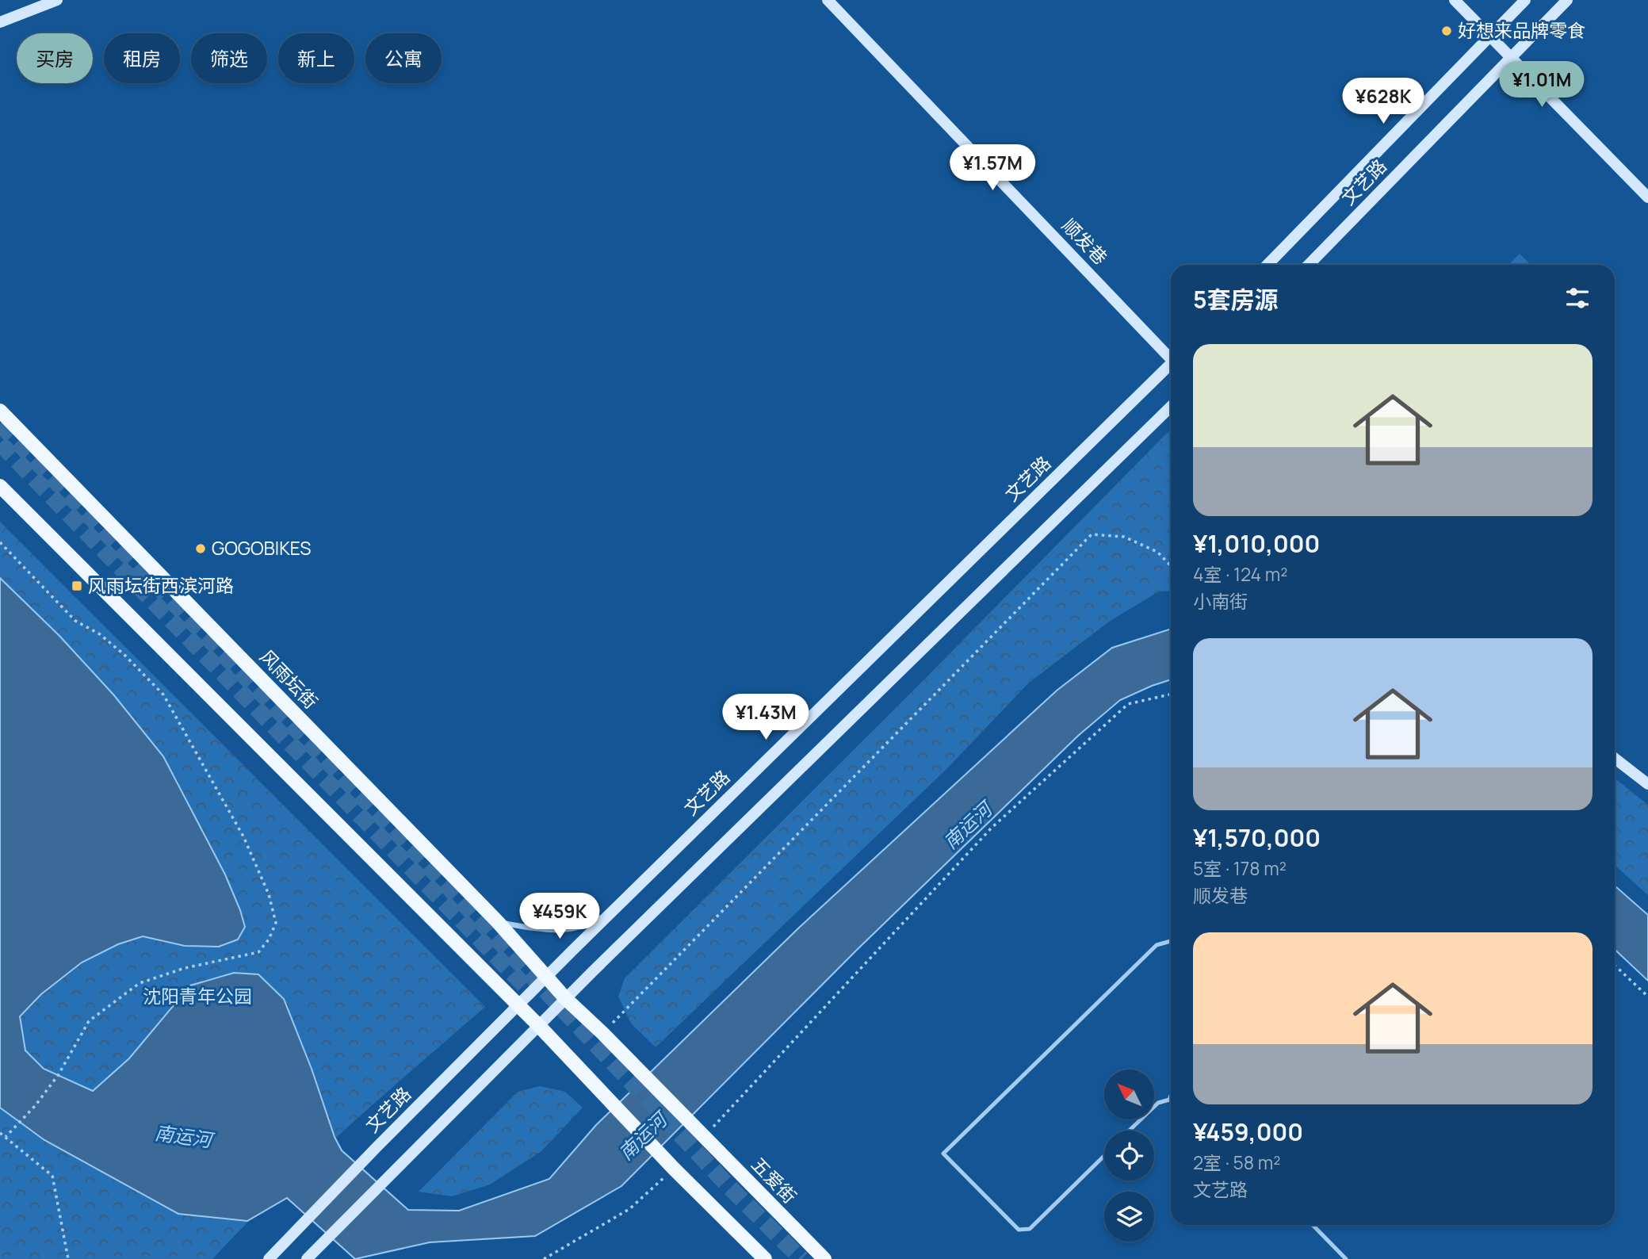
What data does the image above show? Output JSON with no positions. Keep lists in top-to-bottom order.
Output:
{
  "streets": {
    "main road": [
      "文艺路",
      "顺发巷",
      "风雨坛街",
      "五爱街"
    ]
  },
  "crossings": [
    ["文艺路", "风雨坛街"],
    ["风雨坛街", "五爱街"]
  ],
  "water": ["南运河"],
  "parks": ["沈阳青年公园"],
  "places": {
    "other": ["好想来品牌零食", "GOGOBIKES"],
    "transit": ["风雨坛街西滨河路"]
  },
  "north": "top left",
  "page": {
    "chip": [
      "买房",
      "租房",
      "筛选",
      "新上",
      "公寓"
    ],
    "price": [
      "¥1.01M",
      "¥628K",
      "¥1.57M",
      "¥1.43M",
      "¥459K"
    ],
    "heading": "5套房源",
    "list": [
      {
        "name": "¥1,010,000",
        "note": "4室 · 124 m² · 小南街"
      },
      {
        "name": "¥1,570,000",
        "note": "5室 · 178 m² · 顺发巷"
      },
      {
        "name": "¥459,000",
        "note": "2室 · 58 m² · 文艺路"
      }
    ]
  }
}
